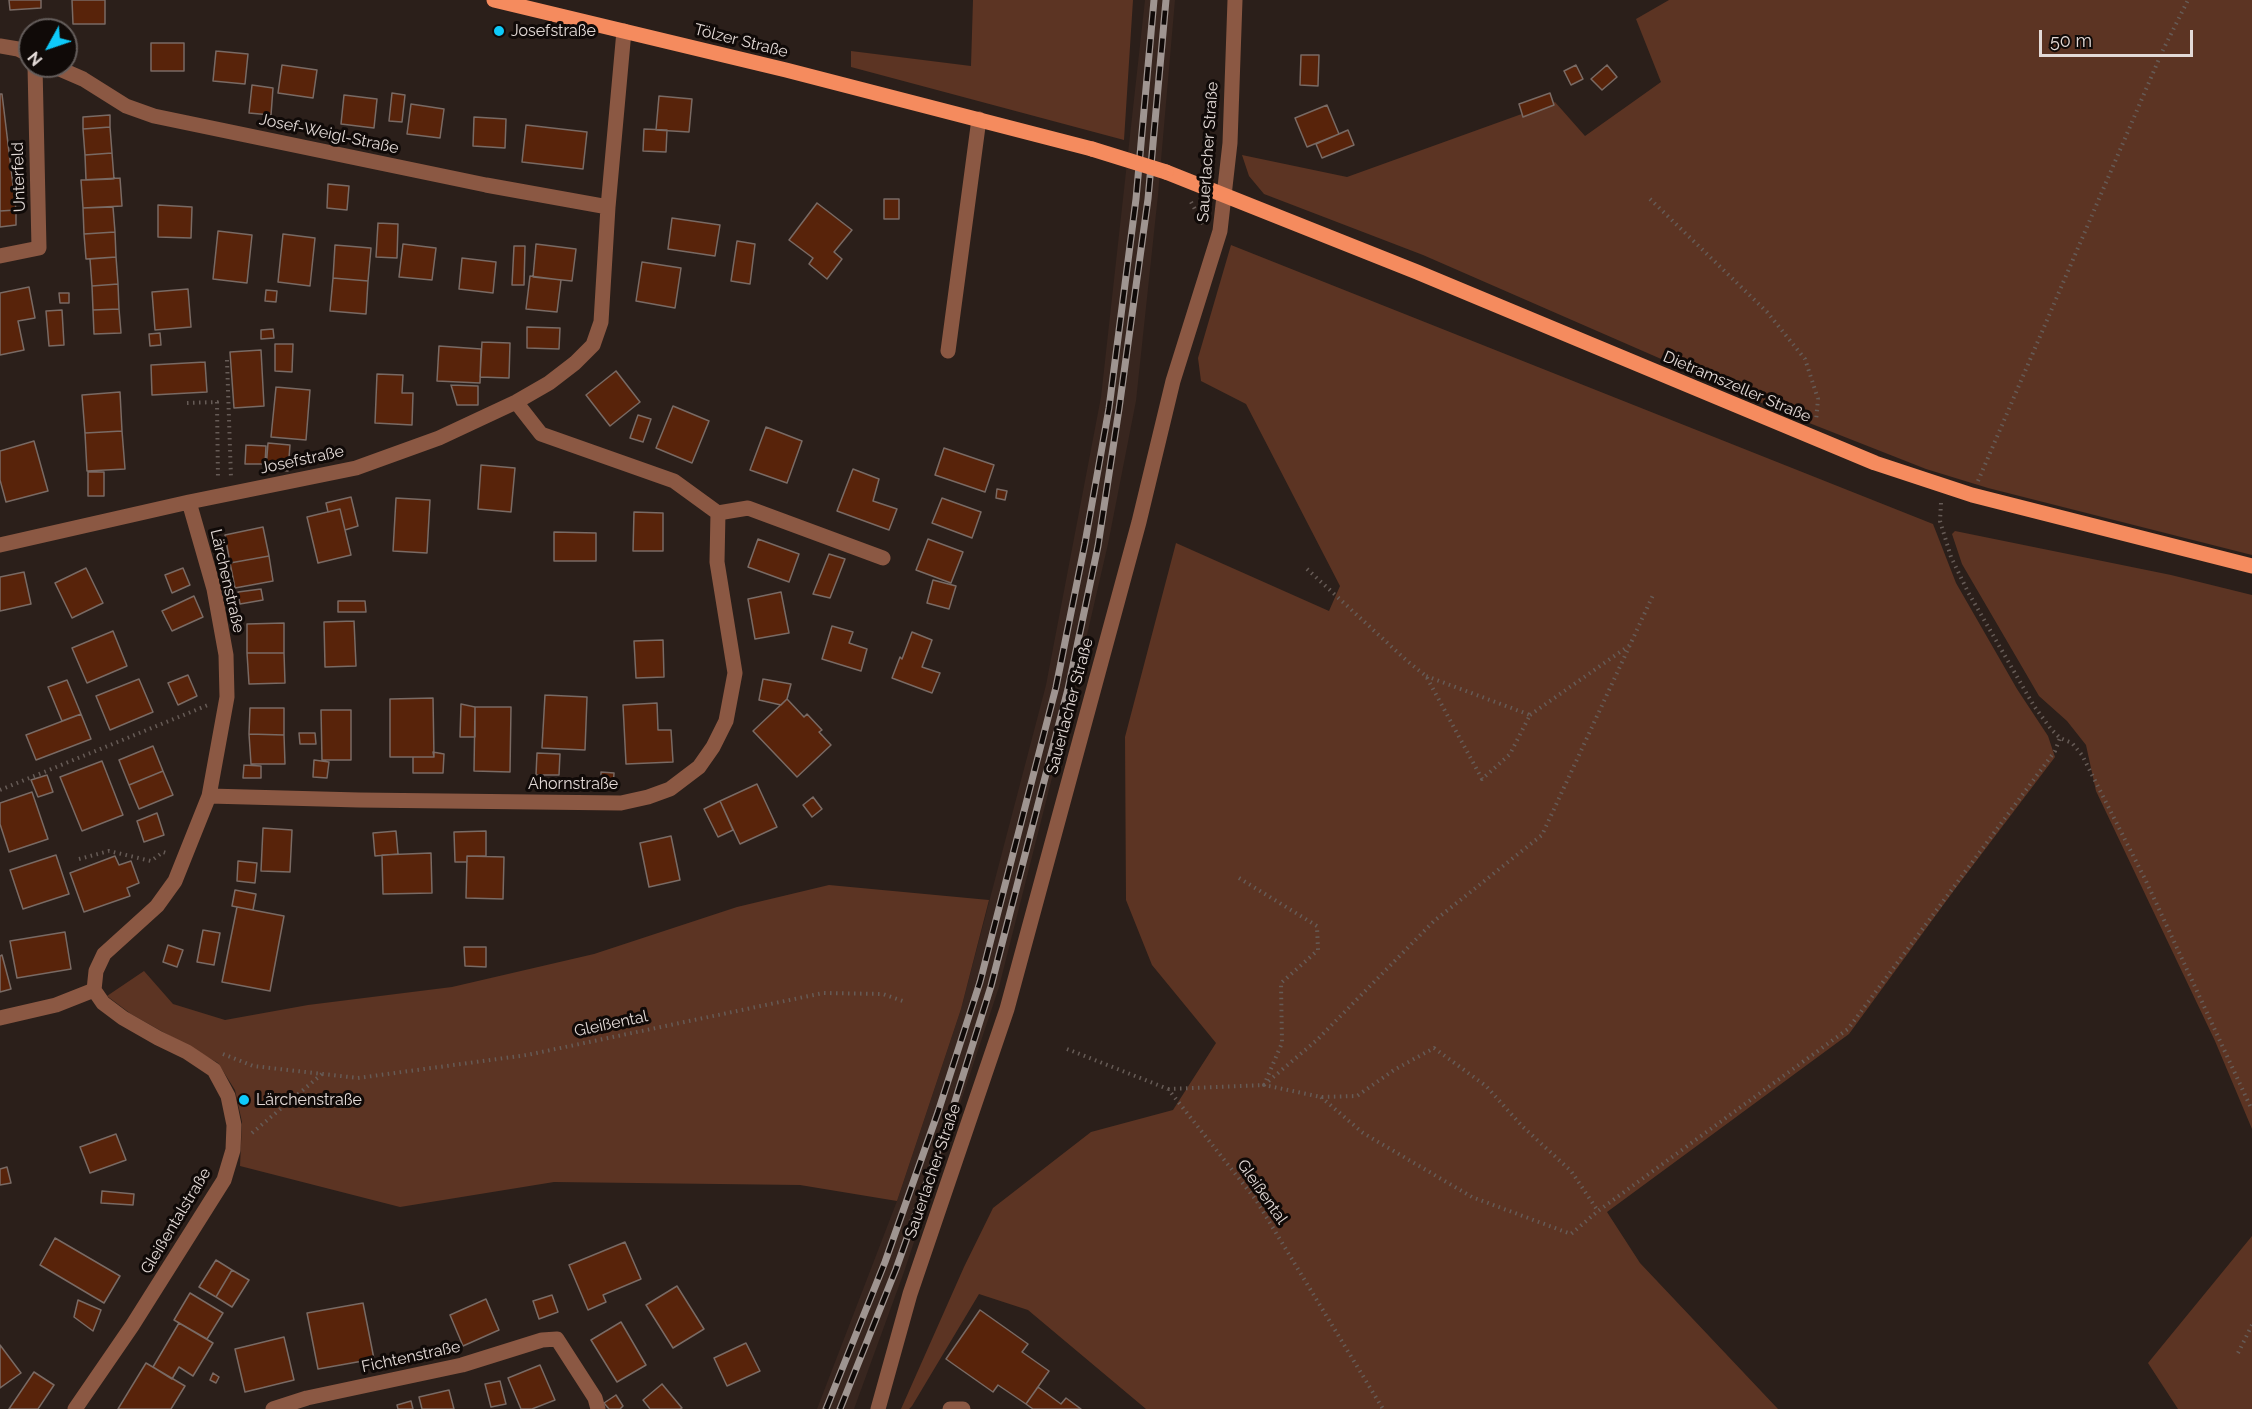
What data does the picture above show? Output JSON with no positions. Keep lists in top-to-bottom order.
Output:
{
  "streets": {
    "main road": ["Tölzer Straße", "Dietramszeller Straße"],
    "street": [
      "Josef-Weigl-Straße",
      "Sauerlacher Straße",
      "Unterfeld",
      "Josefstraße",
      "Lärchenstraße",
      "Ahornstraße",
      "Gleißentalstraße",
      "Fichtenstraße"
    ],
    "path": ["Gleißental"]
  },
  "crossings": [
    ["Tölzer Straße", "Sauerlacher Straße"],
    ["Tölzer Straße", "Dietramszeller Straße"],
    ["Tölzer Straße", "Josefstraße"],
    ["Josef-Weigl-Straße", "Josefstraße"],
    ["Sauerlacher Straße", "Dietramszeller Straße"],
    ["Josefstraße", "Lärchenstraße"],
    ["Lärchenstraße", "Ahornstraße"],
    ["Lärchenstraße", "Gleißentalstraße"]
  ],
  "places": ["Josefstraße", "Lärchenstraße"],
  "scale_bar": "50 m",
  "north": "bottom left"
}
